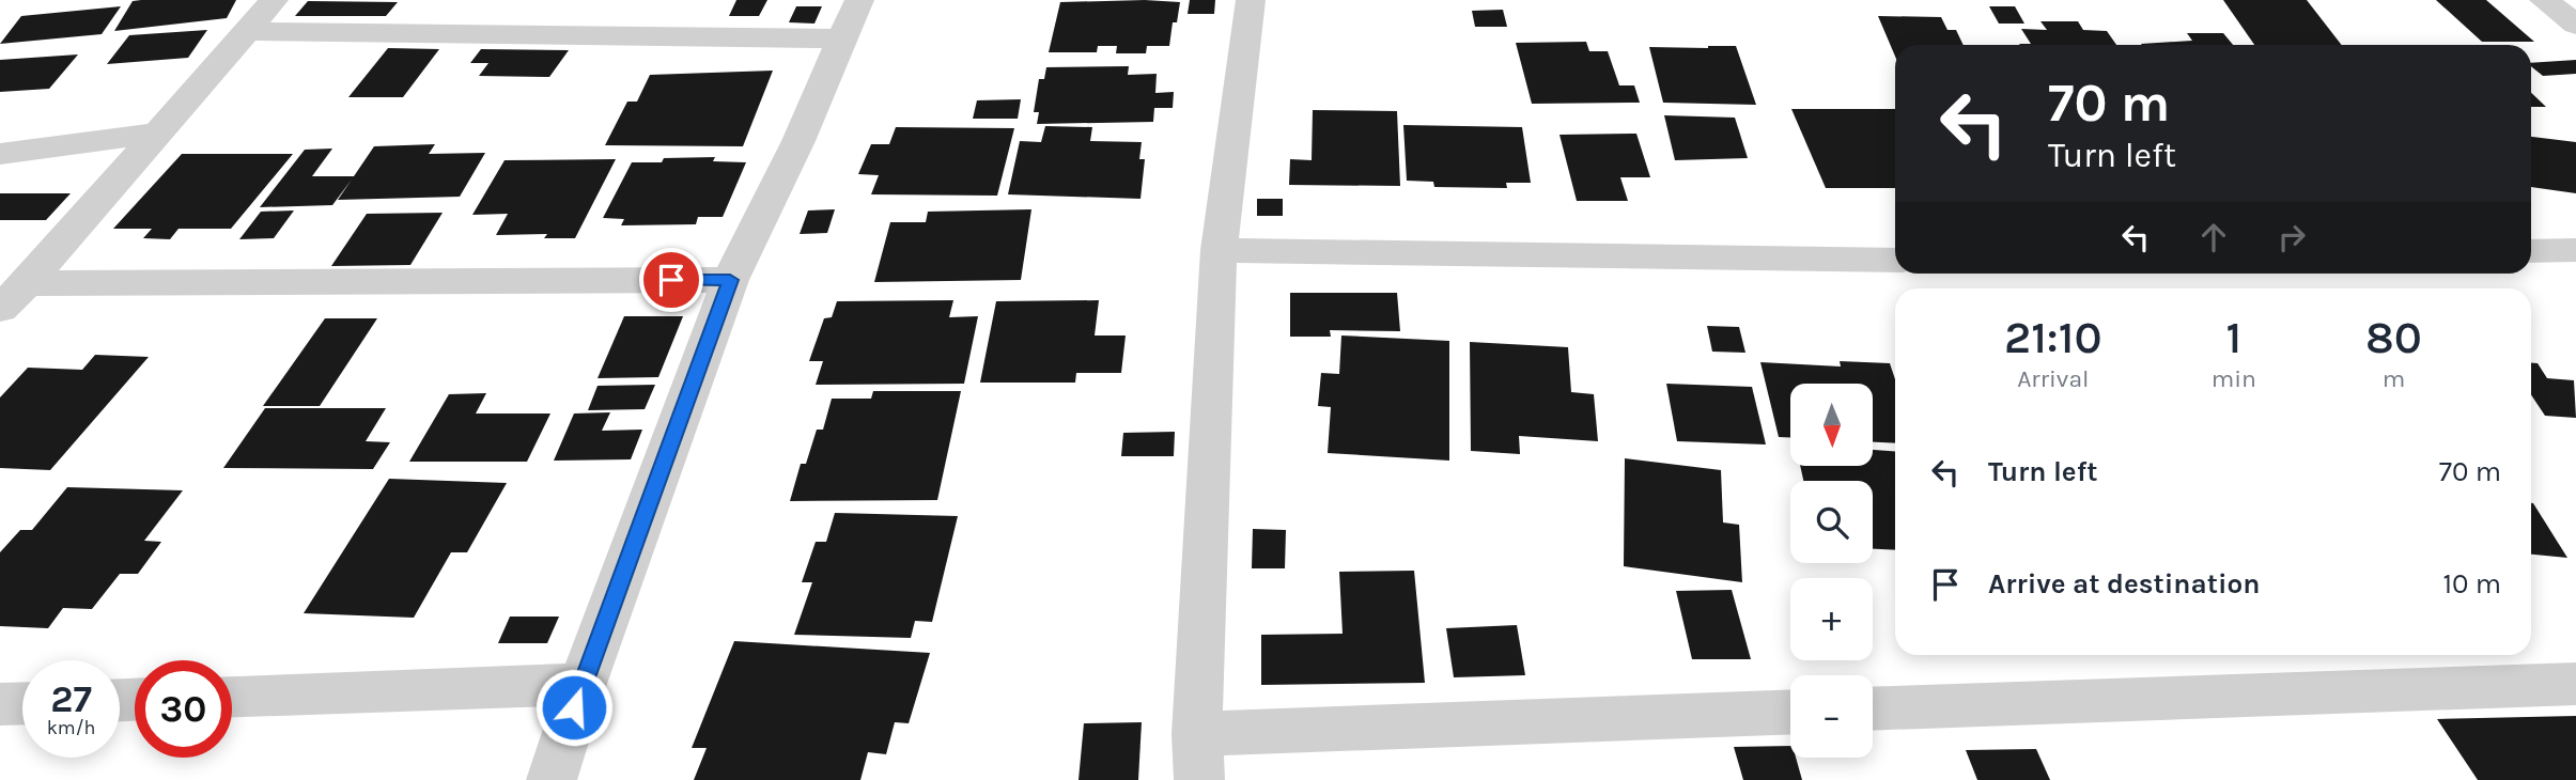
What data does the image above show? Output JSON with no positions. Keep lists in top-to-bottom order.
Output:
{
  "north": "bottom",
  "page": {
    "turn": ["70 m", "Turn left"],
    "eta": [
      "21:10",
      "Arrival",
      "1",
      "min",
      "80",
      "m"
    ],
    "map_buttons": ["+", "−"],
    "list": [
      {
        "name": "Turn left",
        "value": "70 m"
      },
      {
        "name": "Arrive at destination",
        "value": "10 m"
      }
    ],
    "speed": "27 km/h",
    "limit": "30"
  }
}
